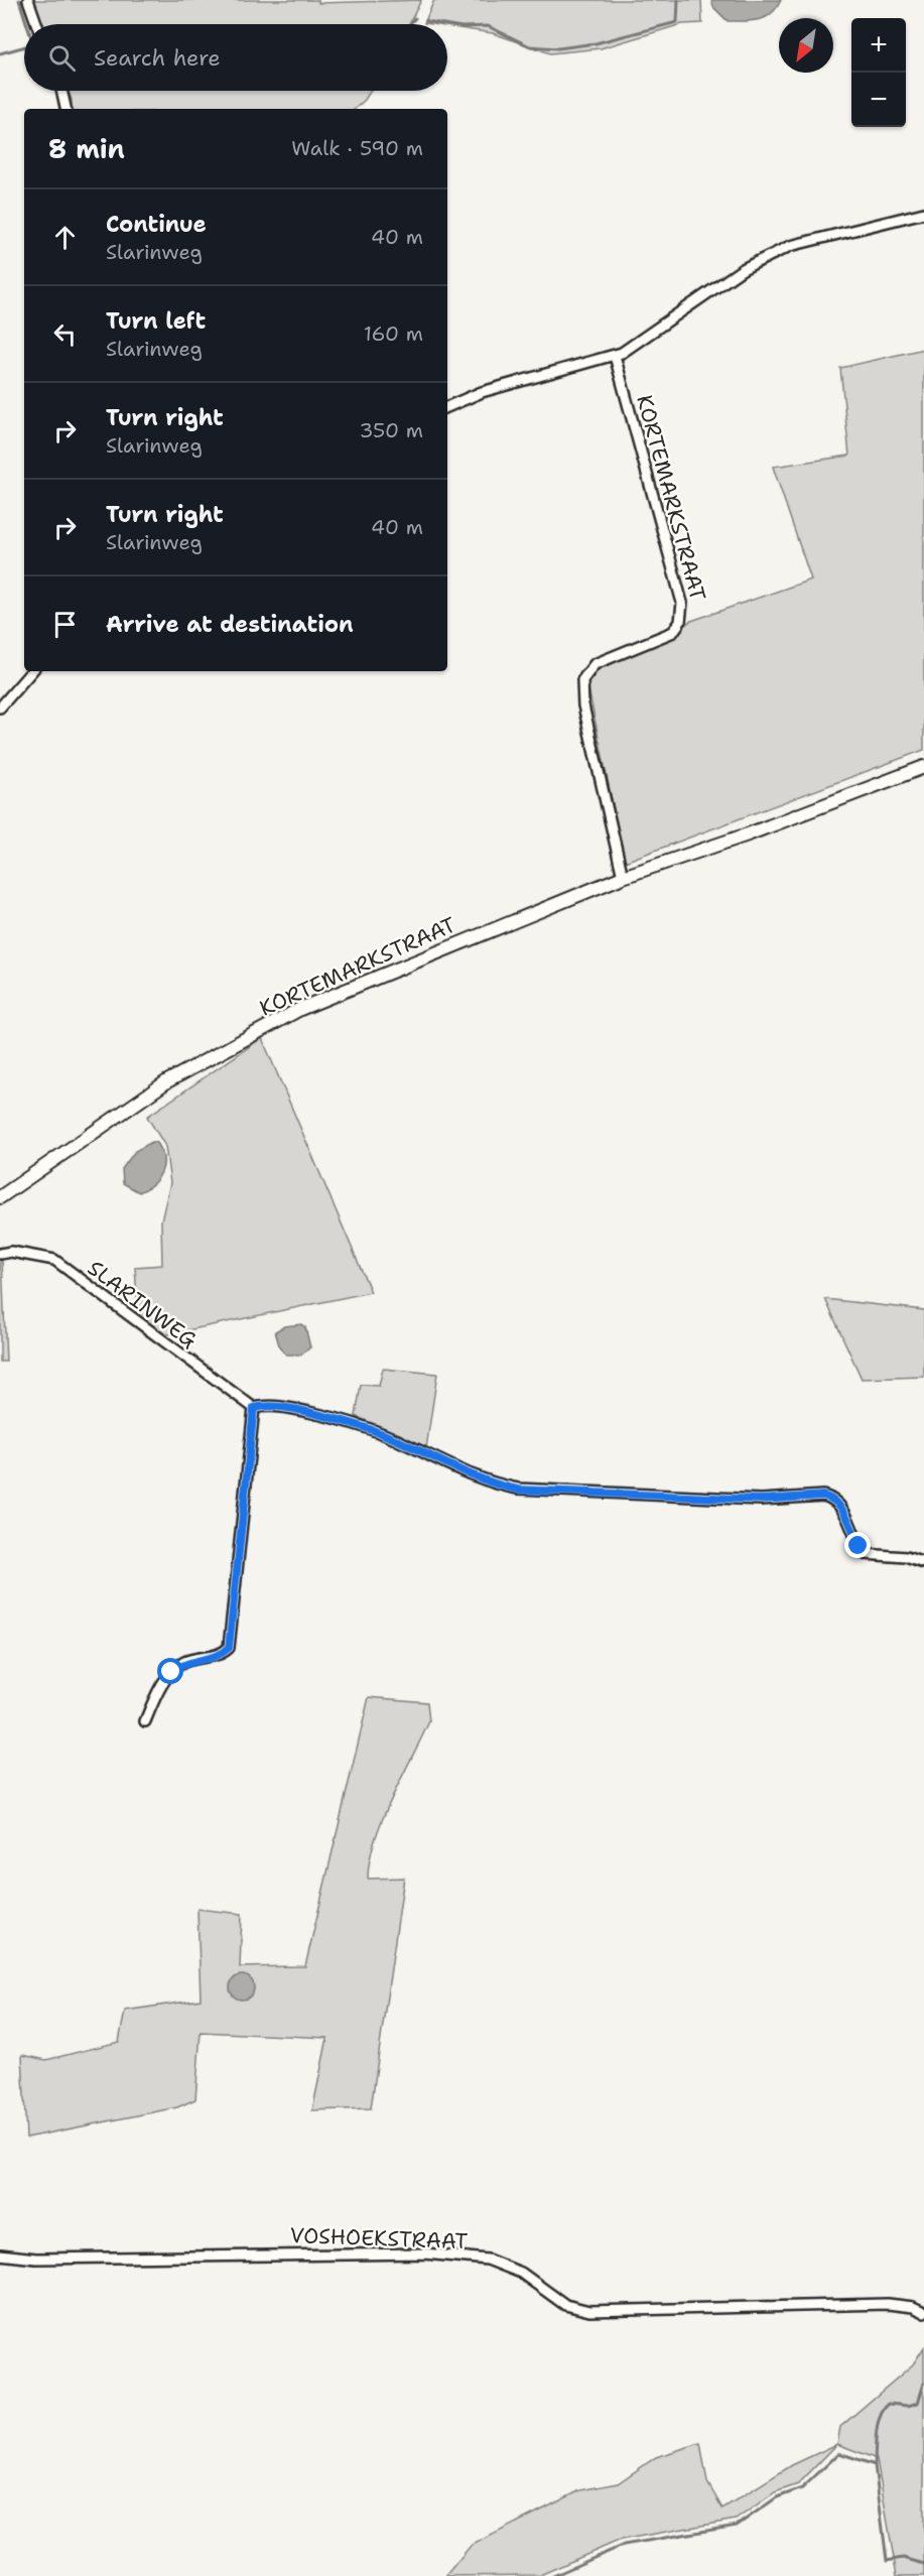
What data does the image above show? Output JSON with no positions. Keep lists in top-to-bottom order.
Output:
{
  "streets": {
    "street": ["KORTEMARKSTRAAT", "SLARINWEG", "VOSHOEKSTRAAT"]
  },
  "north": "bottom left",
  "page": {
    "map_buttons": ["+", "−"],
    "search": "Search here",
    "heading": ["8 min", "Walk · 590 m"],
    "list": [
      ["Continue", "Slarinweg", "40 m"],
      ["Turn left", "Slarinweg", "160 m"],
      ["Turn right", "Slarinweg", "350 m"],
      ["Turn right", "Slarinweg", "40 m"],
      "Arrive at destination"
    ]
  }
}
